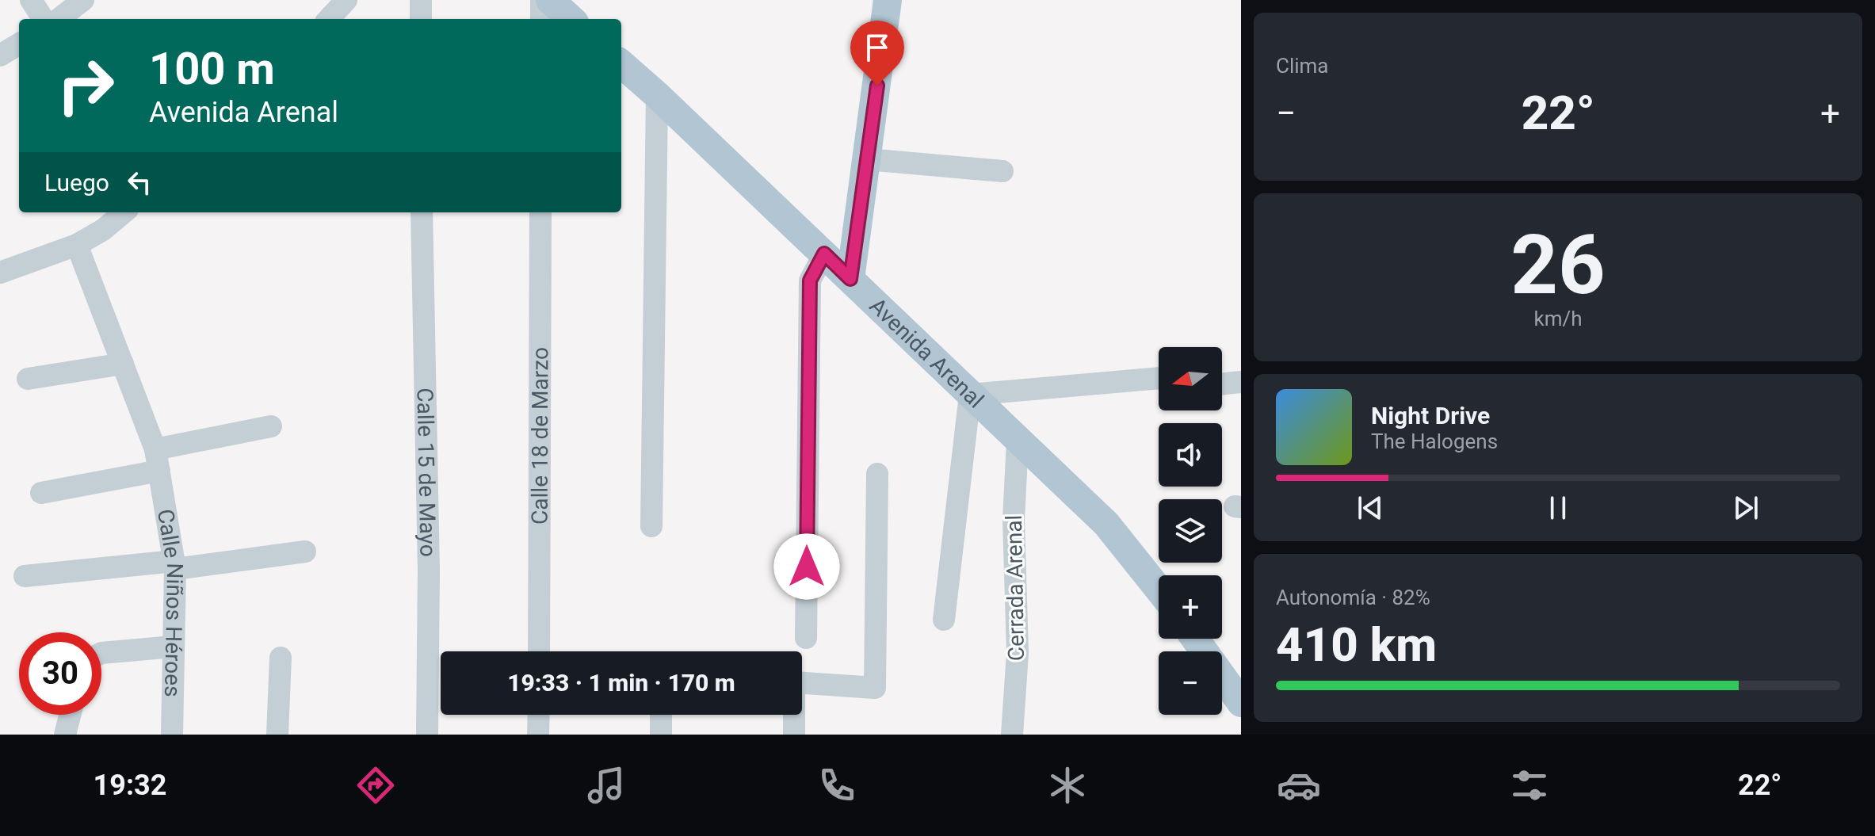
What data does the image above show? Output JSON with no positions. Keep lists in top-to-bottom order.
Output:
{
  "streets": {
    "main road": ["Avenida Arenal"],
    "street": [
      "Calle 18 de Marzo",
      "Calle 15 de Mayo",
      "Cerrada Arenal",
      "Calle Niños Héroes"
    ]
  },
  "crossings": [
    ["Avenida Arenal", "Cerrada Arenal"]
  ],
  "north": "left",
  "page": {
    "tile": [
      "Clima",
      ["26", "km/h"],
      ["Autonomía · 82%", "410 km"]
    ],
    "turn": ["100 m", "Avenida Arenal"],
    "heat": ["−", "22°", "+"],
    "then": "Luego",
    "map_buttons": ["+", "−"],
    "song": ["Night Drive", "The Halogens"],
    "limit": "30",
    "trip": "19:33 · 1 min · 170 m",
    "tabs": ["19:32", "22°"]
  }
}
